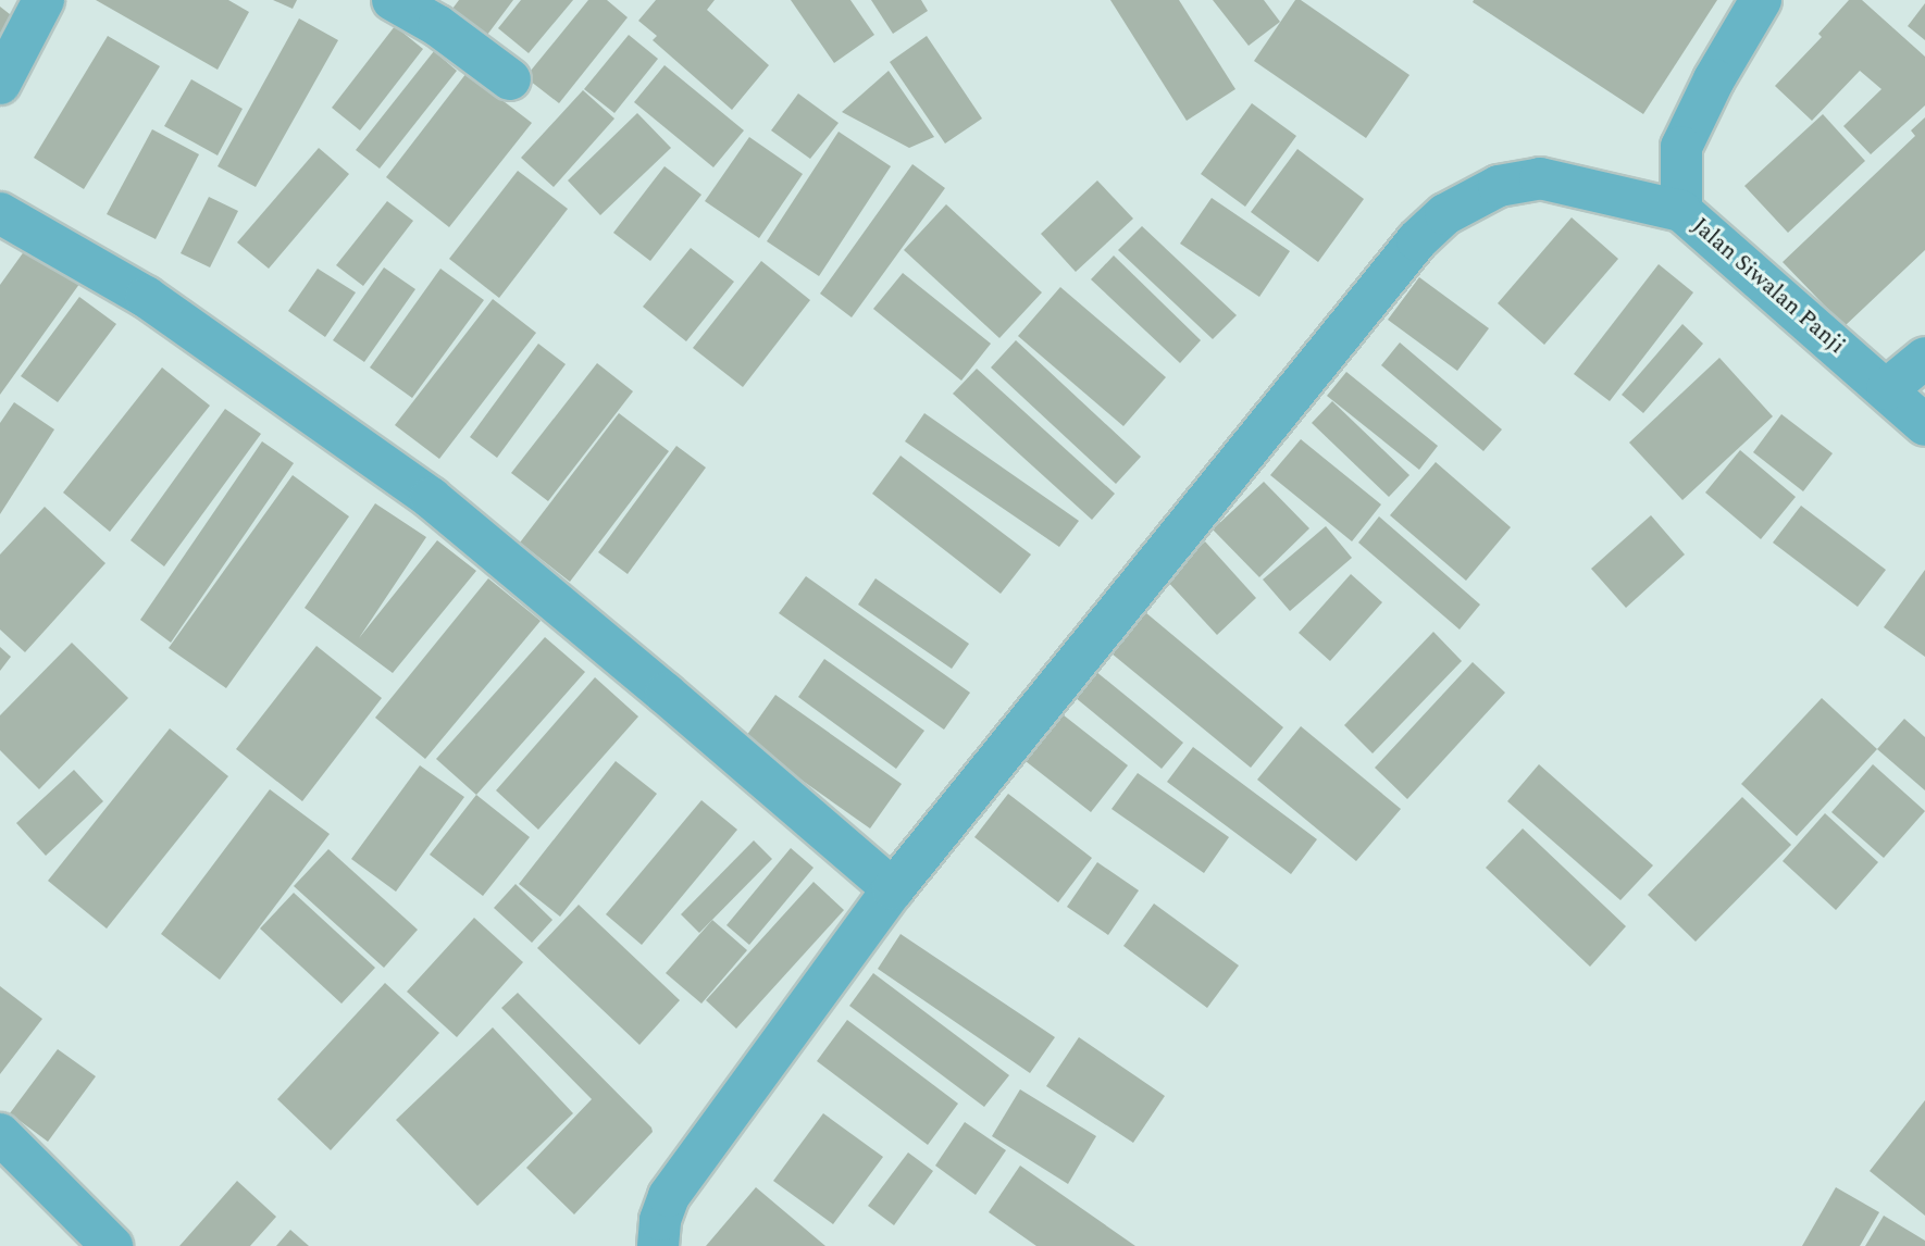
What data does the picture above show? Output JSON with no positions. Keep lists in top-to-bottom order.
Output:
{
  "streets": {
    "street": ["Jalan Siwalan Panji"]
  }
}
